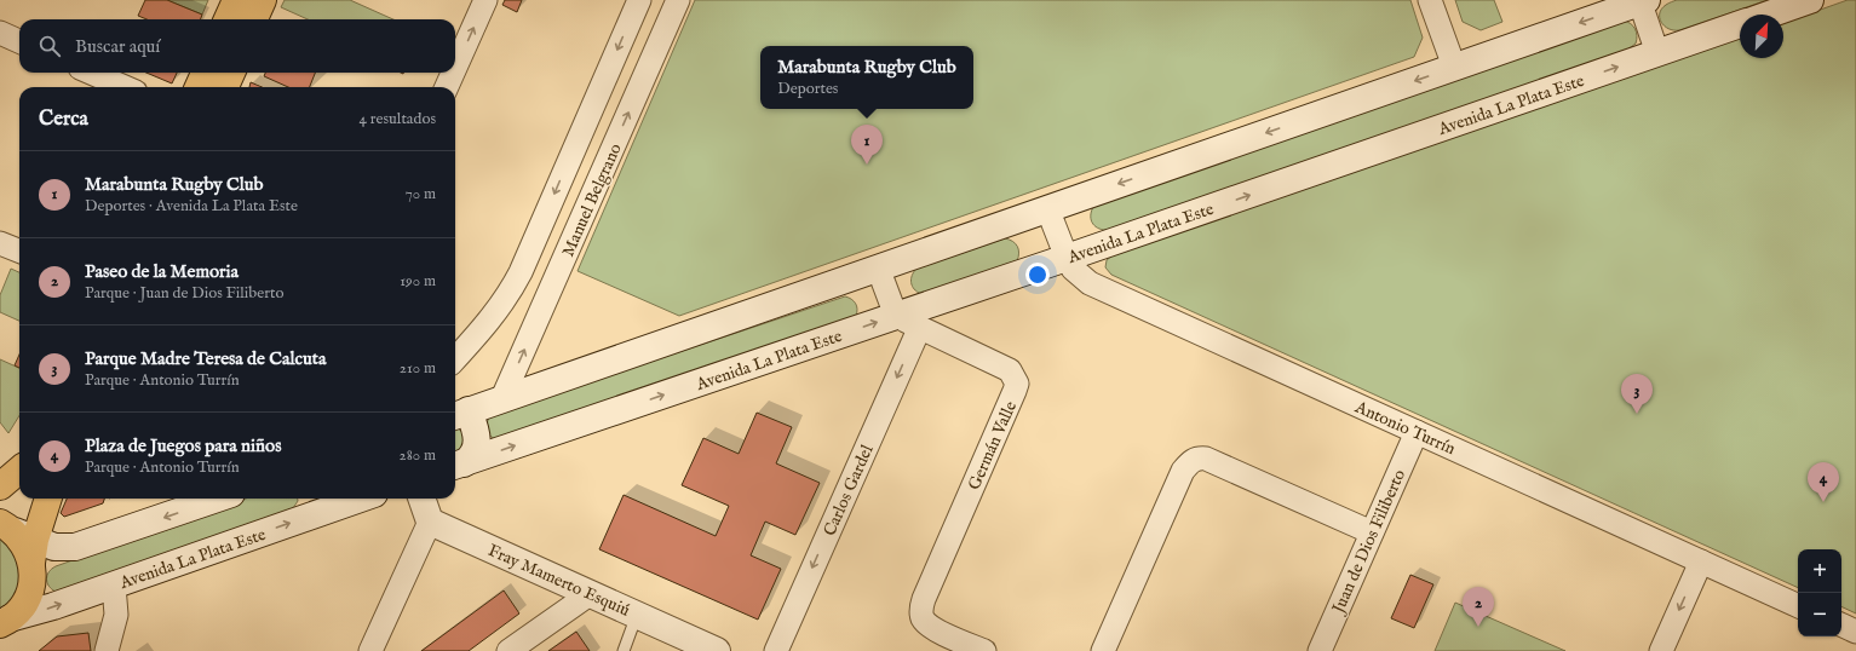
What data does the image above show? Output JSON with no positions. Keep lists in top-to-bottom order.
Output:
{
  "streets": {
    "main road": ["Avenida La Plata Este", "Fray Mamerto Esquiú"],
    "street": [
      "Manuel Belgrano",
      "Antonio Turrín",
      "Germán Valle",
      "Carlos Gardel",
      "Juan de Dios Filiberto"
    ]
  },
  "crossings": [
    ["Avenida La Plata Este", "Antonio Turrín"],
    ["Avenida La Plata Este", "Germán Valle"],
    ["Avenida La Plata Este", "Carlos Gardel"],
    ["Antonio Turrín", "Juan de Dios Filiberto"],
    ["Germán Valle", "Carlos Gardel"]
  ],
  "one_way": ["Carlos Gardel"],
  "north": "top right",
  "page": {
    "search": "Buscar aquí",
    "popup": ["Marabunta Rugby Club", "Deportes"],
    "heading": ["Cerca", "4 resultados"],
    "pins": [
      "1",
      "3",
      "4",
      "2"
    ],
    "list": [
      {
        "mark": "1",
        "name": "Marabunta Rugby Club",
        "note": "Deportes · Avenida La Plata Este",
        "value": "70 m"
      },
      {
        "mark": "2",
        "name": "Paseo de la Memoria",
        "note": "Parque · Juan de Dios Filiberto",
        "value": "190 m"
      },
      {
        "mark": "3",
        "name": "Parque Madre Teresa de Calcuta",
        "note": "Parque · Antonio Turrín",
        "value": "210 m"
      },
      {
        "mark": "4",
        "name": "Plaza de Juegos para niños",
        "note": "Parque · Antonio Turrín",
        "value": "280 m"
      }
    ],
    "map_buttons": ["+", "−"]
  }
}
